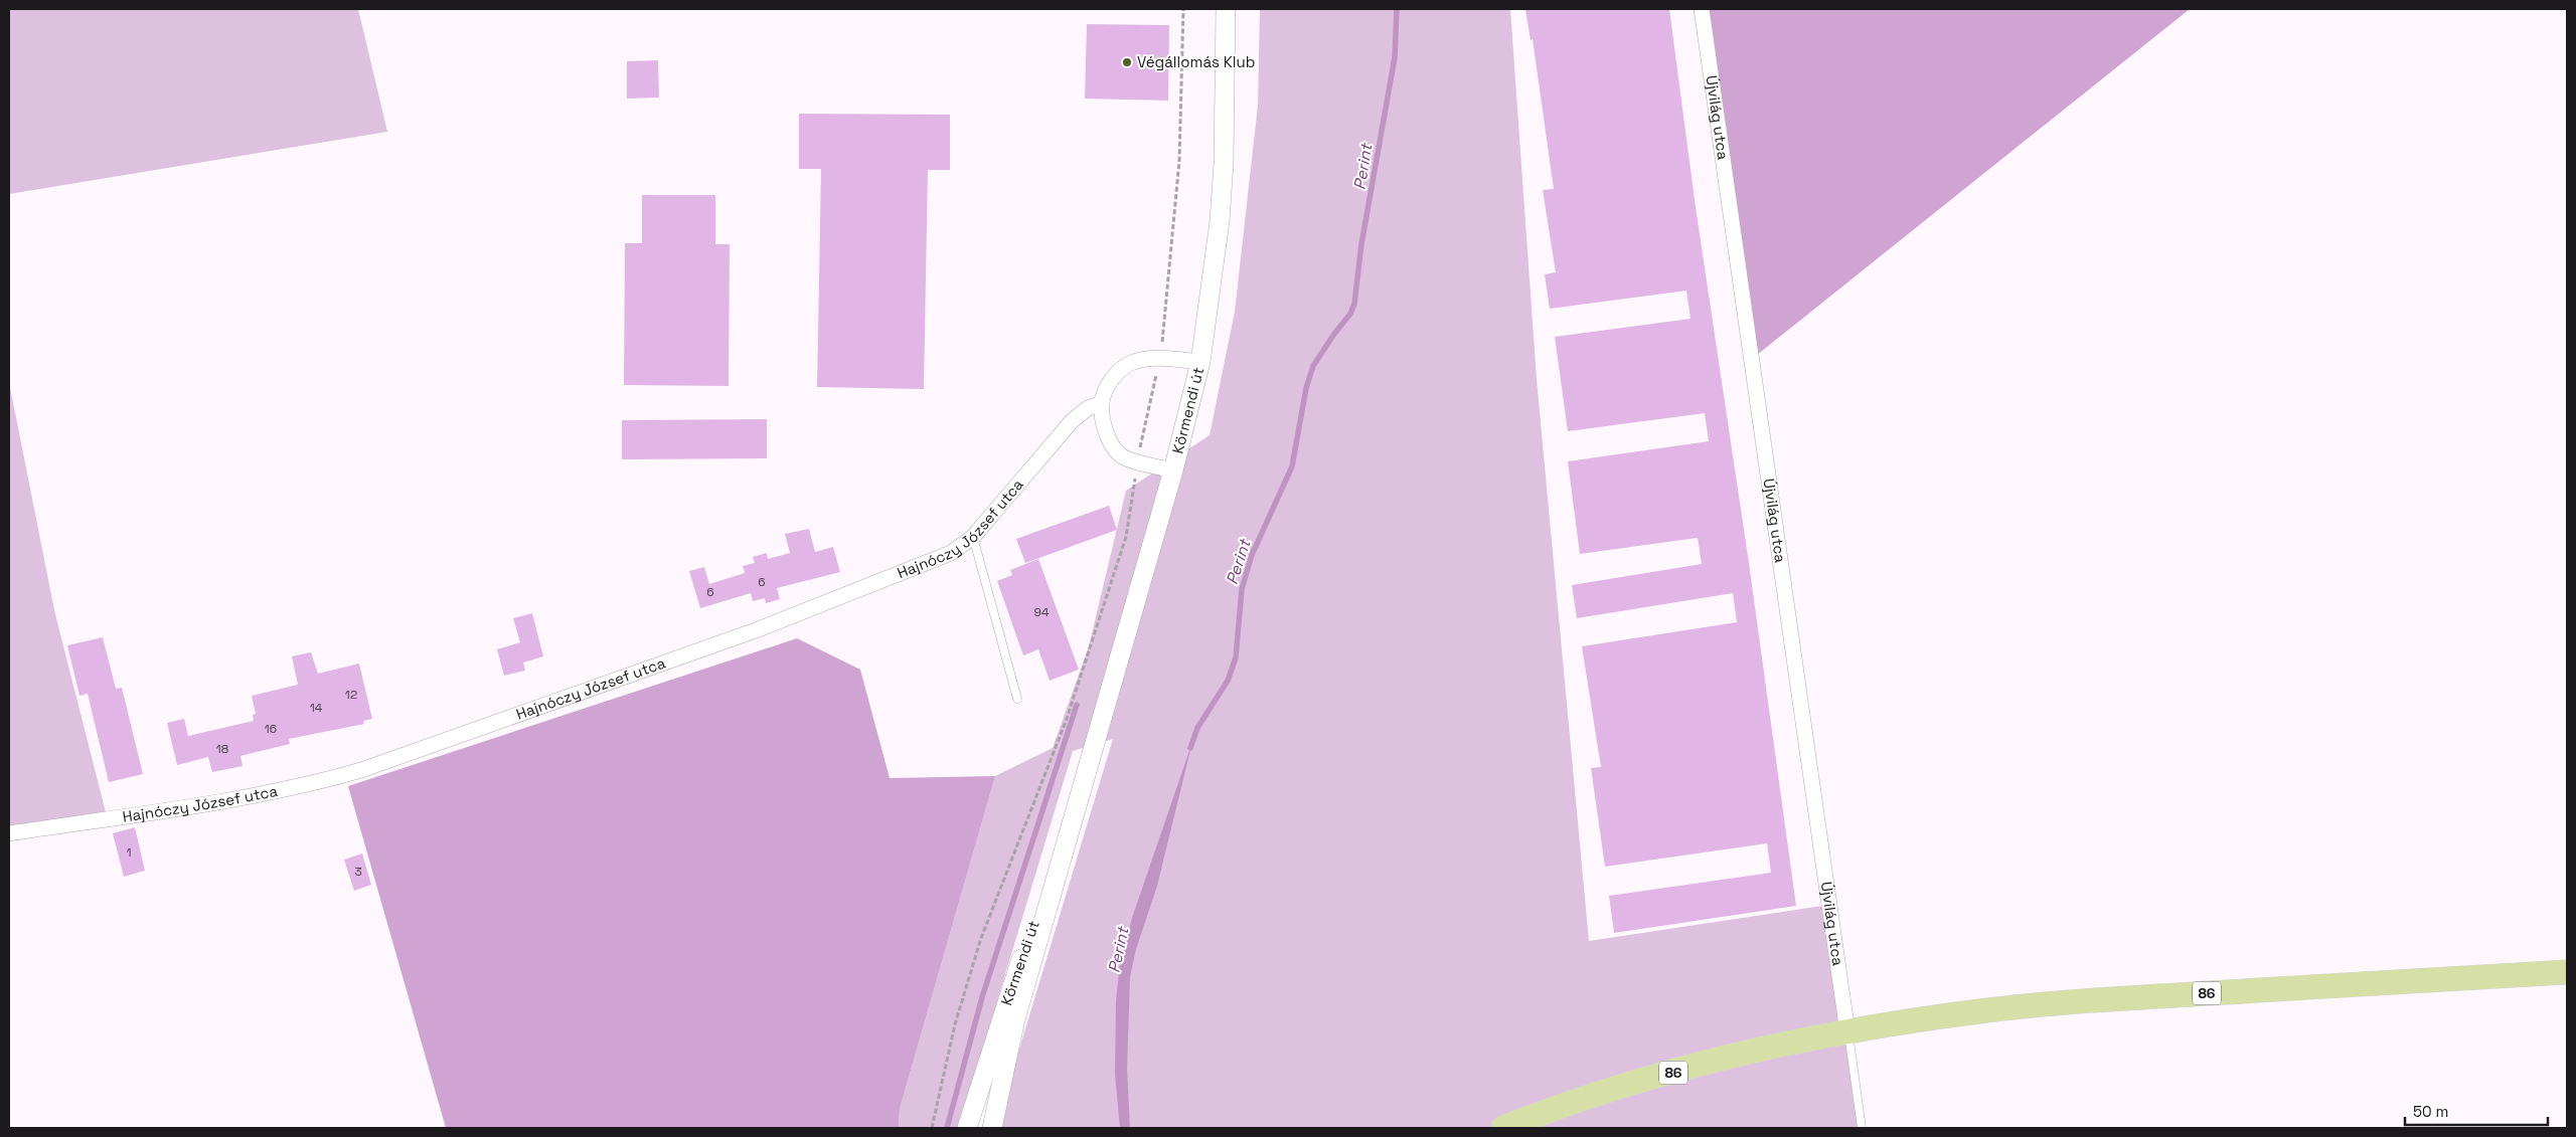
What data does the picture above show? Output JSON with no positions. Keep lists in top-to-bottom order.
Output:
{
  "streets": {
    "main road": ["86"],
    "street": ["Újvilág utca", "Körmendi út", "Hajnóczy József utca"]
  },
  "crossings": [
    ["Újvilág utca", "86"]
  ],
  "water": ["Perint"],
  "places": ["Végállomás Klub"],
  "house_numbers": [
    "6",
    "6",
    "94",
    "12",
    "14",
    "16",
    "18",
    "1",
    "3"
  ],
  "scale_bar": "50 m"
}
